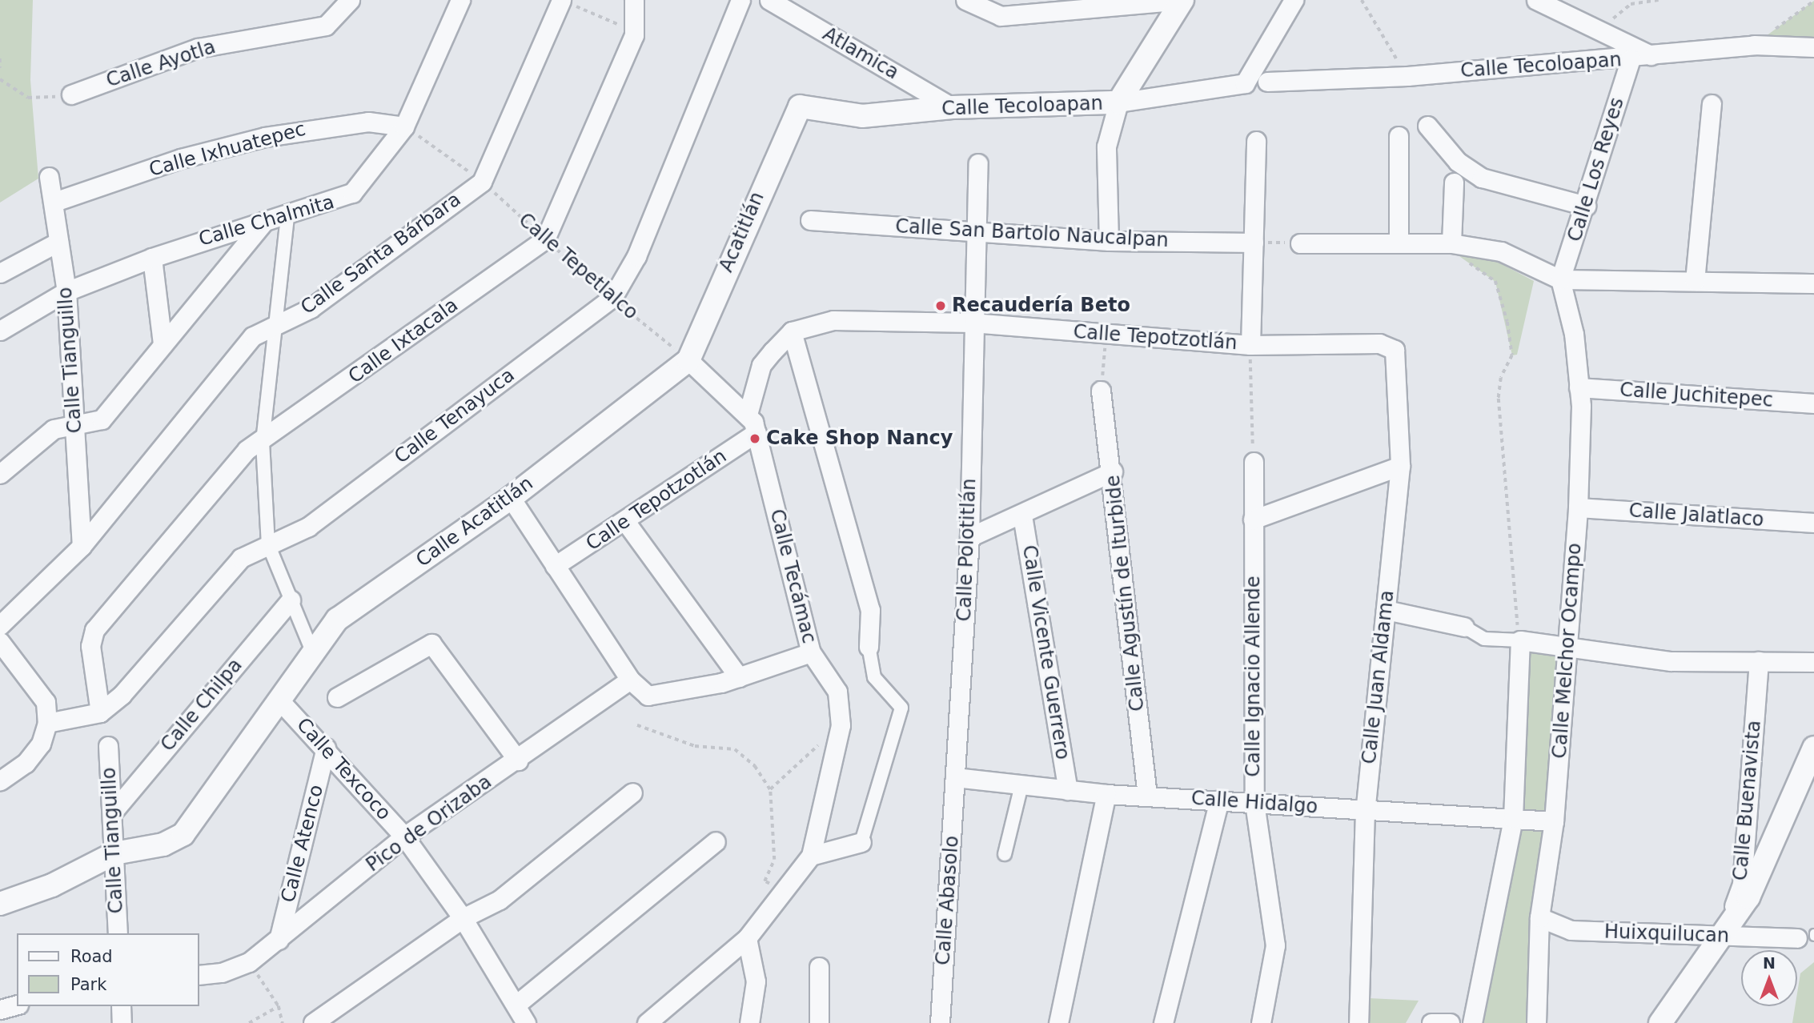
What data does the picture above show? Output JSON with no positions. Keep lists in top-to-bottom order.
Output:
{
  "streets": {
    "street": [
      "Atlamica",
      "Calle Ayotla",
      "Calle Tecoloapan",
      "Calle Ixhuatepec",
      "Calle Los Reyes",
      "Calle Chalmita",
      "Acatitlán",
      "Calle San Bartolo Naucalpan",
      "Calle Santa Bárbara",
      "Calle Tepotzotlán",
      "Calle Ixtacala",
      "Calle Tianguillo",
      "Calle Juchitepec",
      "Calle Tenayuca",
      "Calle Jalatlaco",
      "Calle Acatitlán",
      "Calle Polotitlán",
      "Calle Tecámac",
      "Calle Agustín de Iturbide",
      "Calle Melchor Ocampo",
      "Calle Vicente Guerrero",
      "Calle Ignacio Allende",
      "Calle Juan Aldama",
      "Calle Chilpa",
      "Calle Texcoco",
      "Calle Buenavista",
      "Calle Hidalgo",
      "Pico de Orizaba",
      "Calle Atenco",
      "Calle Abasolo",
      "Huixquilucan"
    ],
    "path": ["Calle Tepetlalco"]
  },
  "crossings": [
    ["Atlamica", "Calle Tecoloapan"],
    ["Calle Tecoloapan", "Calle Los Reyes"],
    ["Calle Tecoloapan", "Acatitlán"],
    ["Calle Ixhuatepec", "Calle Chalmita"],
    ["Calle Ixhuatepec", "Calle Tepetlalco"],
    ["Calle Ixhuatepec", "Calle Tianguillo"],
    ["Calle Los Reyes", "Calle Melchor Ocampo"],
    ["Calle Chalmita", "Calle Tepetlalco"],
    ["Calle Chalmita", "Calle Tianguillo"],
    ["Acatitlán", "Calle Tepetlalco"],
    ["Acatitlán", "Calle Acatitlán"],
    ["Calle San Bartolo Naucalpan", "Calle Polotitlán"],
    ["Calle Santa Bárbara", "Calle Tepetlalco"],
    ["Calle Santa Bárbara", "Calle Tianguillo"],
    ["Calle Tepetlalco", "Calle Ixtacala"],
    ["Calle Tepetlalco", "Calle Tenayuca"],
    ["Calle Tepetlalco", "Calle Acatitlán"],
    ["Calle Tepotzotlán", "Calle Polotitlán"],
    ["Calle Tepotzotlán", "Calle Tecámac"],
    ["Calle Tepotzotlán", "Calle Juan Aldama"],
    ["Calle Ixtacala", "Calle Tenayuca"],
    ["Calle Tianguillo", "Calle Acatitlán"],
    ["Calle Tianguillo", "Calle Chilpa"],
    ["Calle Juchitepec", "Calle Melchor Ocampo"],
    ["Calle Jalatlaco", "Calle Melchor Ocampo"],
    ["Calle Acatitlán", "Calle Tecámac"],
    ["Calle Acatitlán", "Calle Texcoco"],
    ["Calle Polotitlán", "Calle Hidalgo"],
    ["Calle Polotitlán", "Calle Abasolo"],
    ["Calle Tecámac", "Pico de Orizaba"],
    ["Calle Agustín de Iturbide", "Calle Hidalgo"],
    ["Calle Melchor Ocampo", "Calle Hidalgo"],
    ["Calle Melchor Ocampo", "Huixquilucan"],
    ["Calle Vicente Guerrero", "Calle Hidalgo"],
    ["Calle Ignacio Allende", "Calle Hidalgo"],
    ["Calle Juan Aldama", "Calle Hidalgo"],
    ["Calle Texcoco", "Pico de Orizaba"],
    ["Calle Texcoco", "Calle Atenco"],
    ["Calle Buenavista", "Huixquilucan"],
    ["Calle Hidalgo", "Calle Abasolo"],
    ["Pico de Orizaba", "Calle Atenco"]
  ],
  "places": ["Recaudería Beto", "Cake Shop Nancy"],
  "legend": ["Road", "Park"],
  "north": "top"
}
